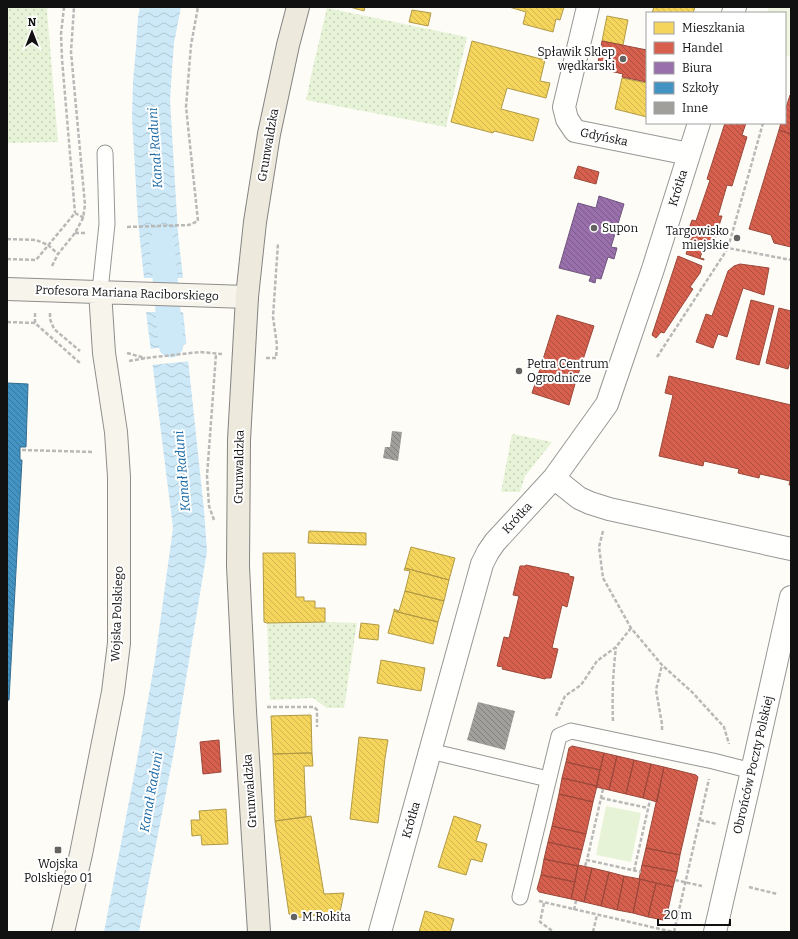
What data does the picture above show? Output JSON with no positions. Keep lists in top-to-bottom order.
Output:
{
  "streets": {
    "main road": ["Grunwaldzka"],
    "street": [
      "Gdyńska",
      "Krótka",
      "Profesora Mariana Raciborskiego",
      "Wojska Polskiego",
      "Obrońców Poczty Polskiej"
    ]
  },
  "crossings": [
    ["Gdyńska", "Krótka"],
    ["Grunwaldzka", "Profesora Mariana Raciborskiego"],
    ["Profesora Mariana Raciborskiego", "Wojska Polskiego"]
  ],
  "water": ["Kanał Raduni"],
  "places": {
    "other": [
      "Spławik Sklep wędkarski",
      "Supon",
      "Targowisko miejskie",
      "Petra Centrum Ogrodnicze",
      "M.Rokita"
    ],
    "transit": ["Wojska Polskiego 01"]
  },
  "legend": [
    "Mieszkania",
    "Handel",
    "Biura",
    "Szkoły",
    "Inne"
  ],
  "scale_bar": "20 m",
  "north": "top"
}
